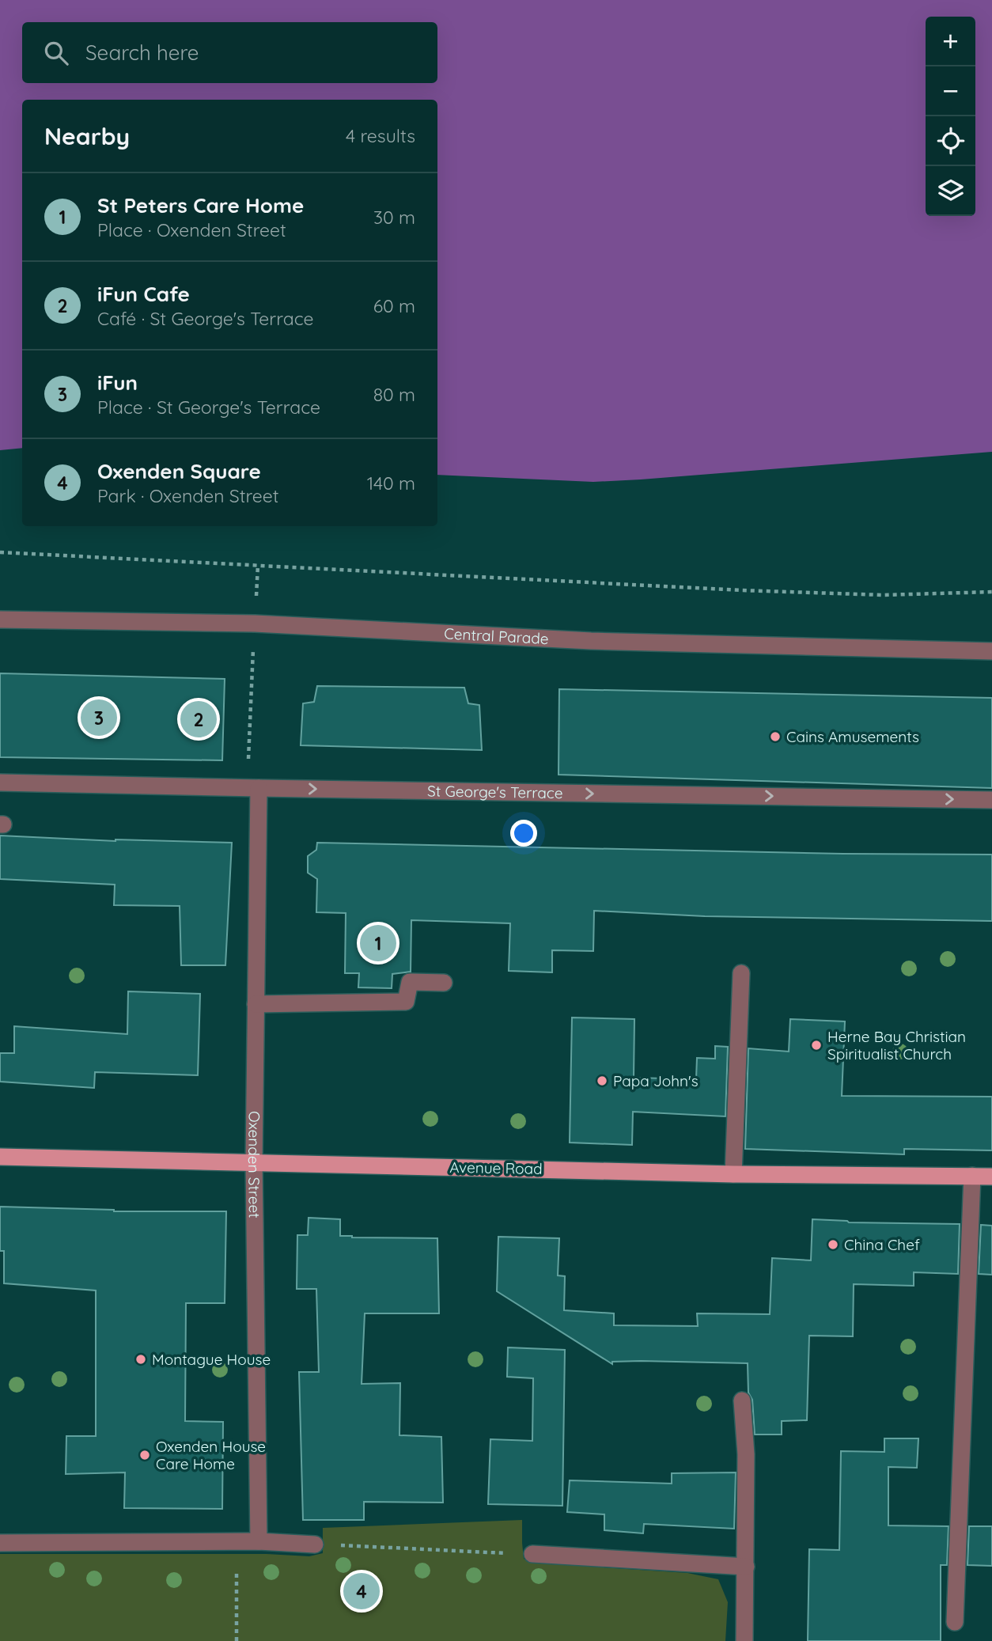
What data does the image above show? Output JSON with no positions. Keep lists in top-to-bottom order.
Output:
{
  "streets": {
    "main road": ["Avenue Road"],
    "street": ["Central Parade", "St George's Terrace", "Oxenden Street"]
  },
  "crossings": [
    ["St George's Terrace", "Oxenden Street"],
    ["Oxenden Street", "Avenue Road"]
  ],
  "one_way": ["St George's Terrace"],
  "places": [
    "Cains Amusements",
    "Herne Bay Christian Spiritualist Church",
    "Papa John's",
    "China Chef",
    "Montague House",
    "Oxenden House Care Home"
  ],
  "page": {
    "map_buttons": ["+", "−"],
    "search": "Search here",
    "heading": ["Nearby", "4 results"],
    "list": [
      {
        "mark": "1",
        "name": "St Peters Care Home",
        "note": "Place · Oxenden Street",
        "value": "30 m"
      },
      {
        "mark": "2",
        "name": "iFun Cafe",
        "note": "Café · St George's Terrace",
        "value": "60 m"
      },
      {
        "mark": "3",
        "name": "iFun",
        "note": "Place · St George's Terrace",
        "value": "80 m"
      },
      {
        "mark": "4",
        "name": "Oxenden Square",
        "note": "Park · Oxenden Street",
        "value": "140 m"
      }
    ],
    "pins": [
      "3",
      "2",
      "1",
      "4"
    ]
  }
}
